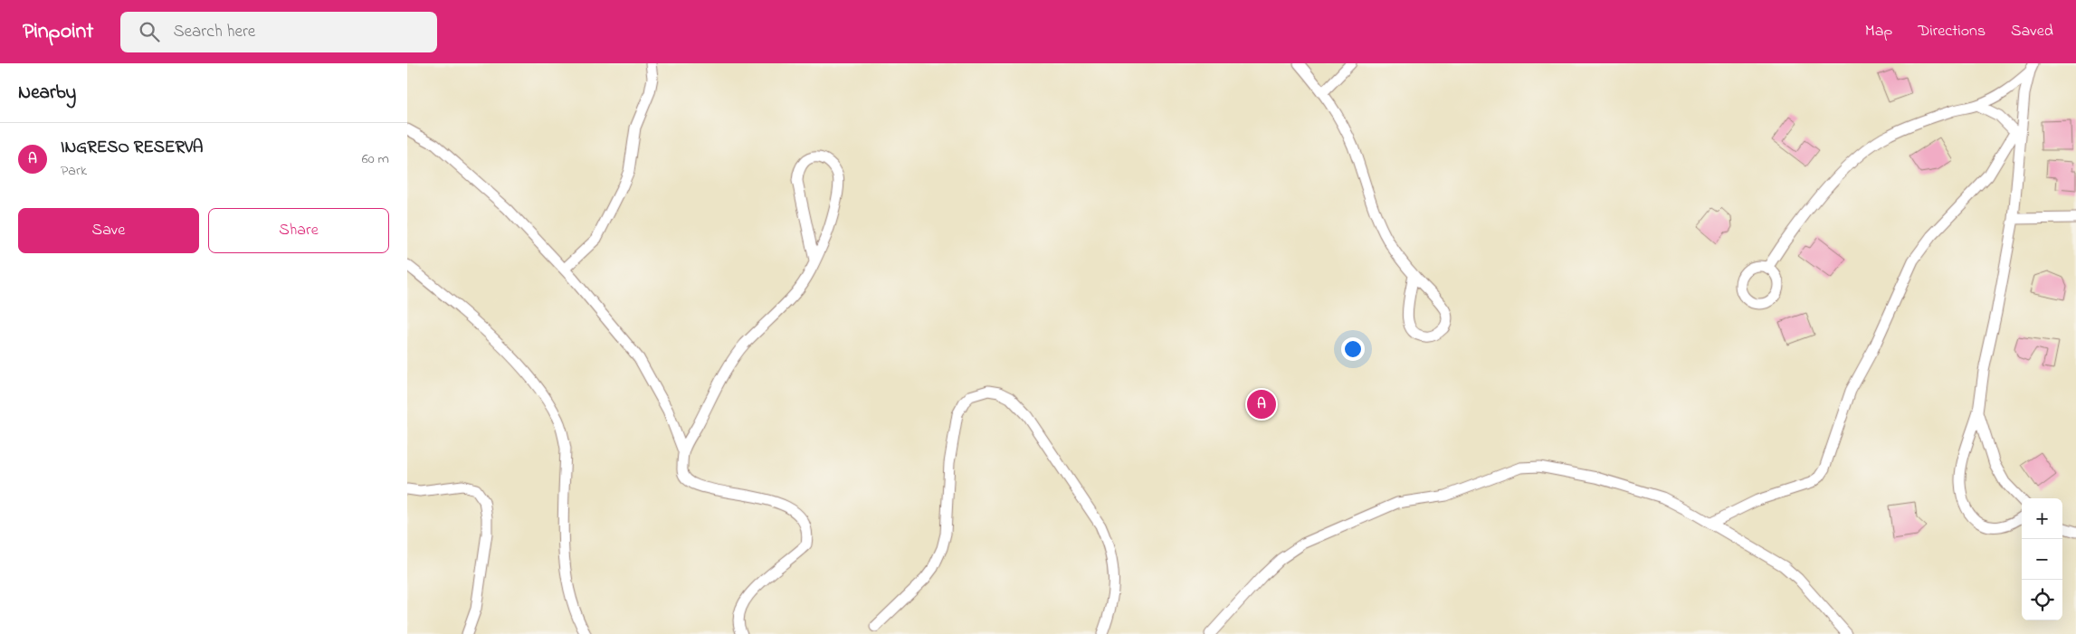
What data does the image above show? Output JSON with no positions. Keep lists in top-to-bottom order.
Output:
{
  "page": {
    "header": "Pinpoint",
    "search": "Search here",
    "nav": ["Map", "Directions", "Saved"],
    "heading": "Nearby",
    "list": [
      {
        "mark": "A",
        "name": "INGRESO RESERVA",
        "note": "Park",
        "value": "60 m"
      }
    ],
    "buttons": ["Save", "Share"],
    "pins": "A",
    "map_buttons": ["+", "−"]
  }
}
